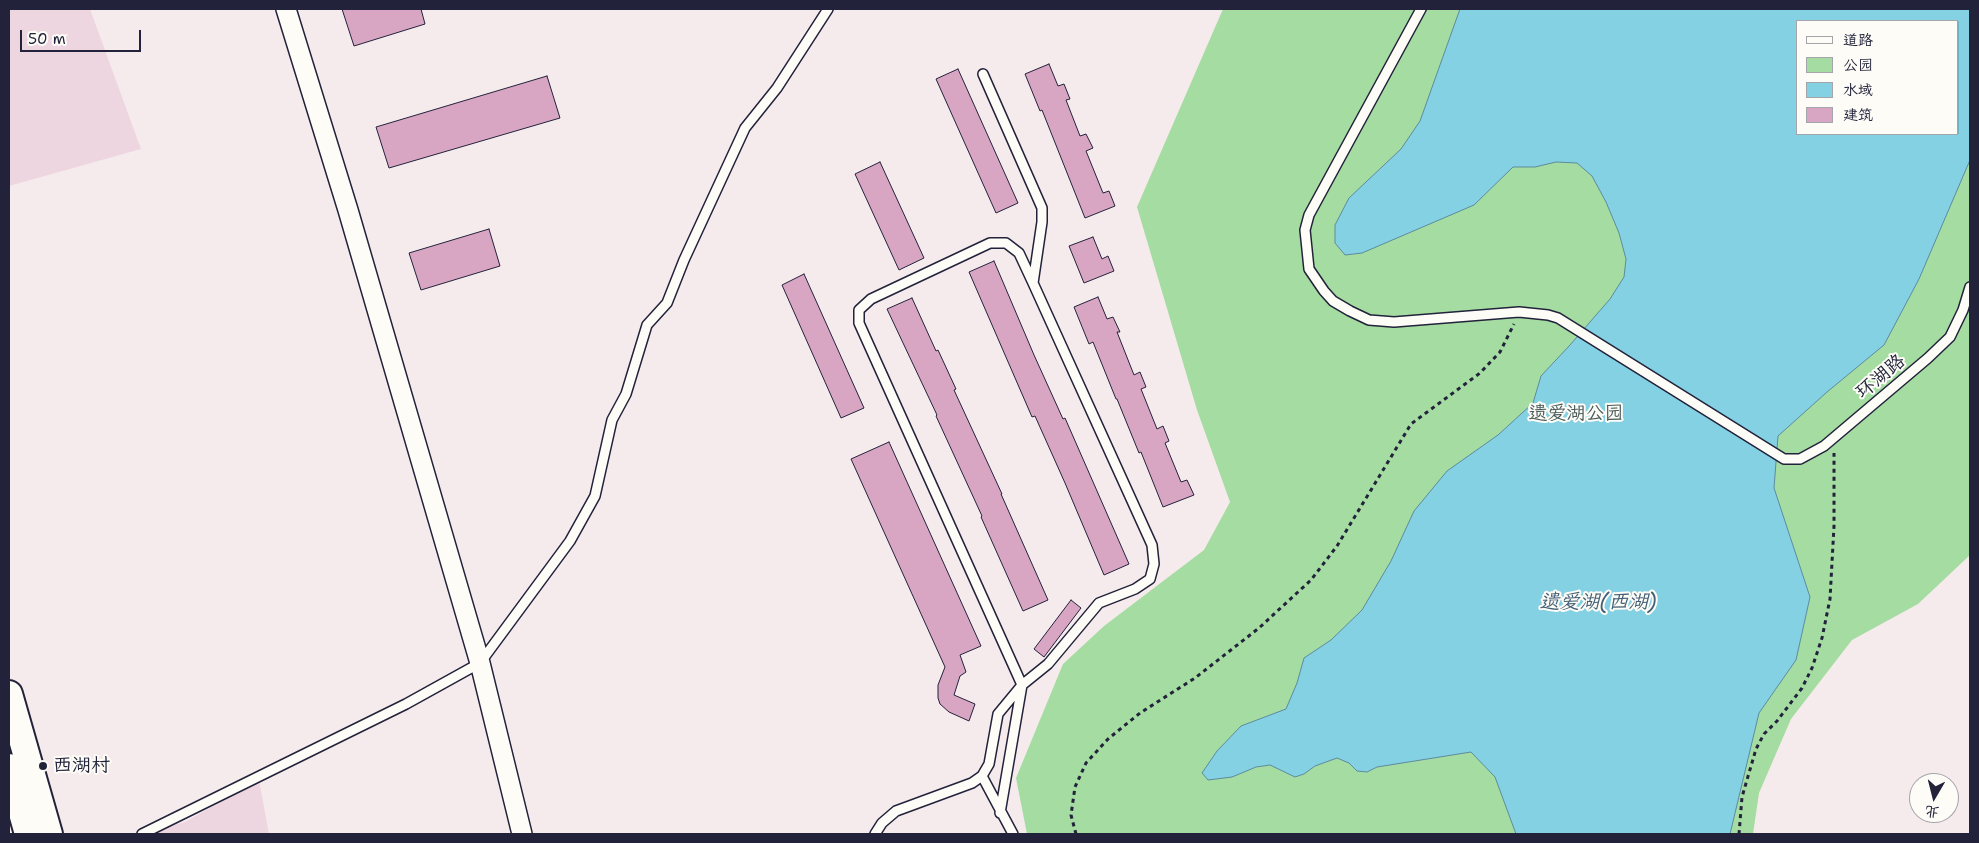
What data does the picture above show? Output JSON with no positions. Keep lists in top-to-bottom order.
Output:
{
  "streets": {
    "lane": ["环湖路"]
  },
  "water": ["遗爱湖(西湖)"],
  "parks": ["遗爱湖公园"],
  "places": ["西湖村"],
  "legend": [
    "道路",
    "公园",
    "水域",
    "建筑"
  ],
  "scale_bar": "50 m",
  "north": "bottom"
}
